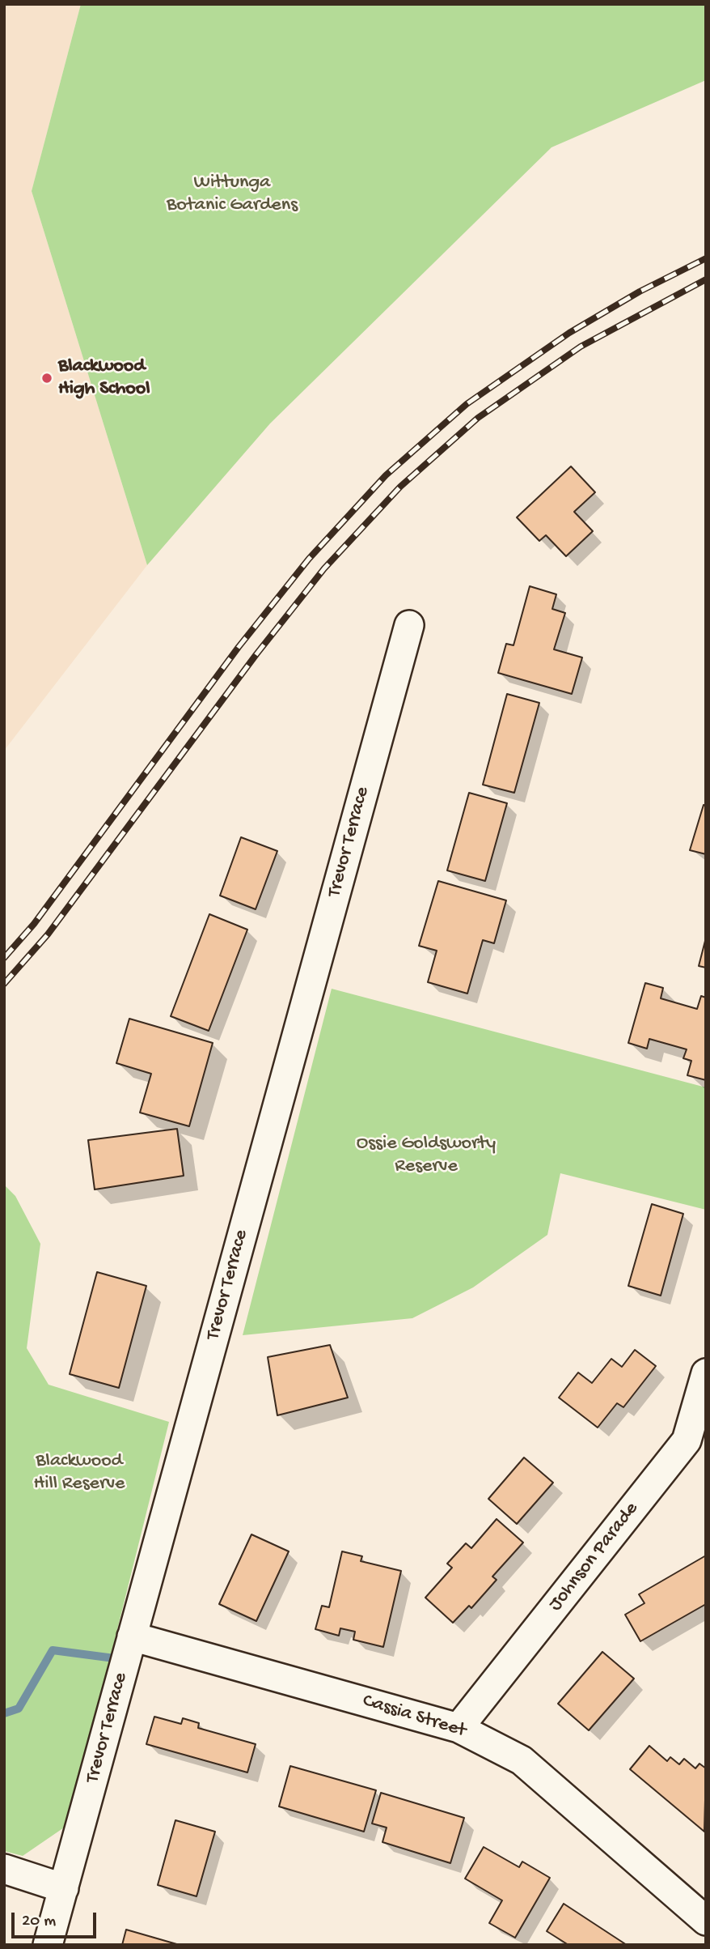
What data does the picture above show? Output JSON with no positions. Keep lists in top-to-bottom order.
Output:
{
  "streets": {
    "street": ["Trevor Terrace", "Johnson Parade", "Cassia Street"]
  },
  "crossings": [
    ["Trevor Terrace", "Cassia Street"],
    ["Johnson Parade", "Cassia Street"]
  ],
  "parks": ["Wittunga Botanic Gardens", "Ossie Goldsworty Reserve", "Blackwood Hill Reserve"],
  "places": ["Blackwood High School"],
  "scale_bar": "20 m"
}
